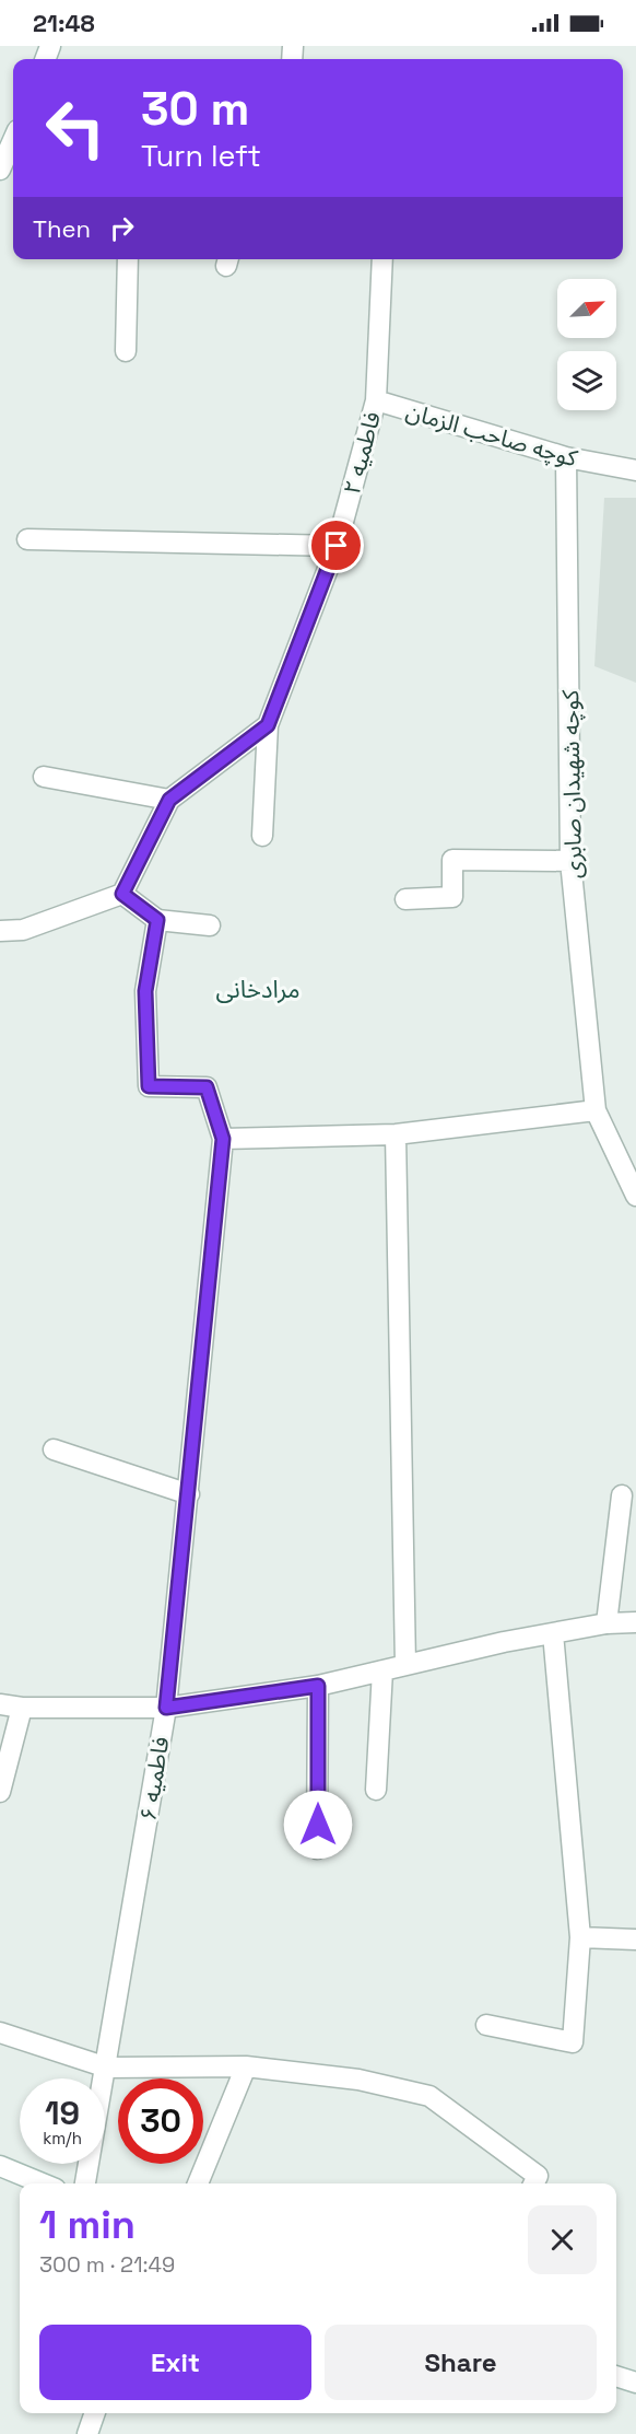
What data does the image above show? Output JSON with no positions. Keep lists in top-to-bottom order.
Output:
{
  "streets": {
    "street": [
      "کوچه صاحب الزمان",
      "فاطمیه ۲",
      "کوچه شهیدان صابری",
      "فاطمیه ۶"
    ]
  },
  "crossings": [
    ["کوچه صاحب الزمان", "فاطمیه ۲"],
    ["کوچه صاحب الزمان", "کوچه شهیدان صابری"]
  ],
  "districts": ["مرادخانی"],
  "north": "top right",
  "page": {
    "status": "21:48",
    "turn": ["30 m", "Turn left"],
    "then": "Then",
    "speed": "19 km/h",
    "limit": "30",
    "heading": ["1 min", "300 m · 21:49"],
    "buttons": ["Exit", "Share"]
  }
}
